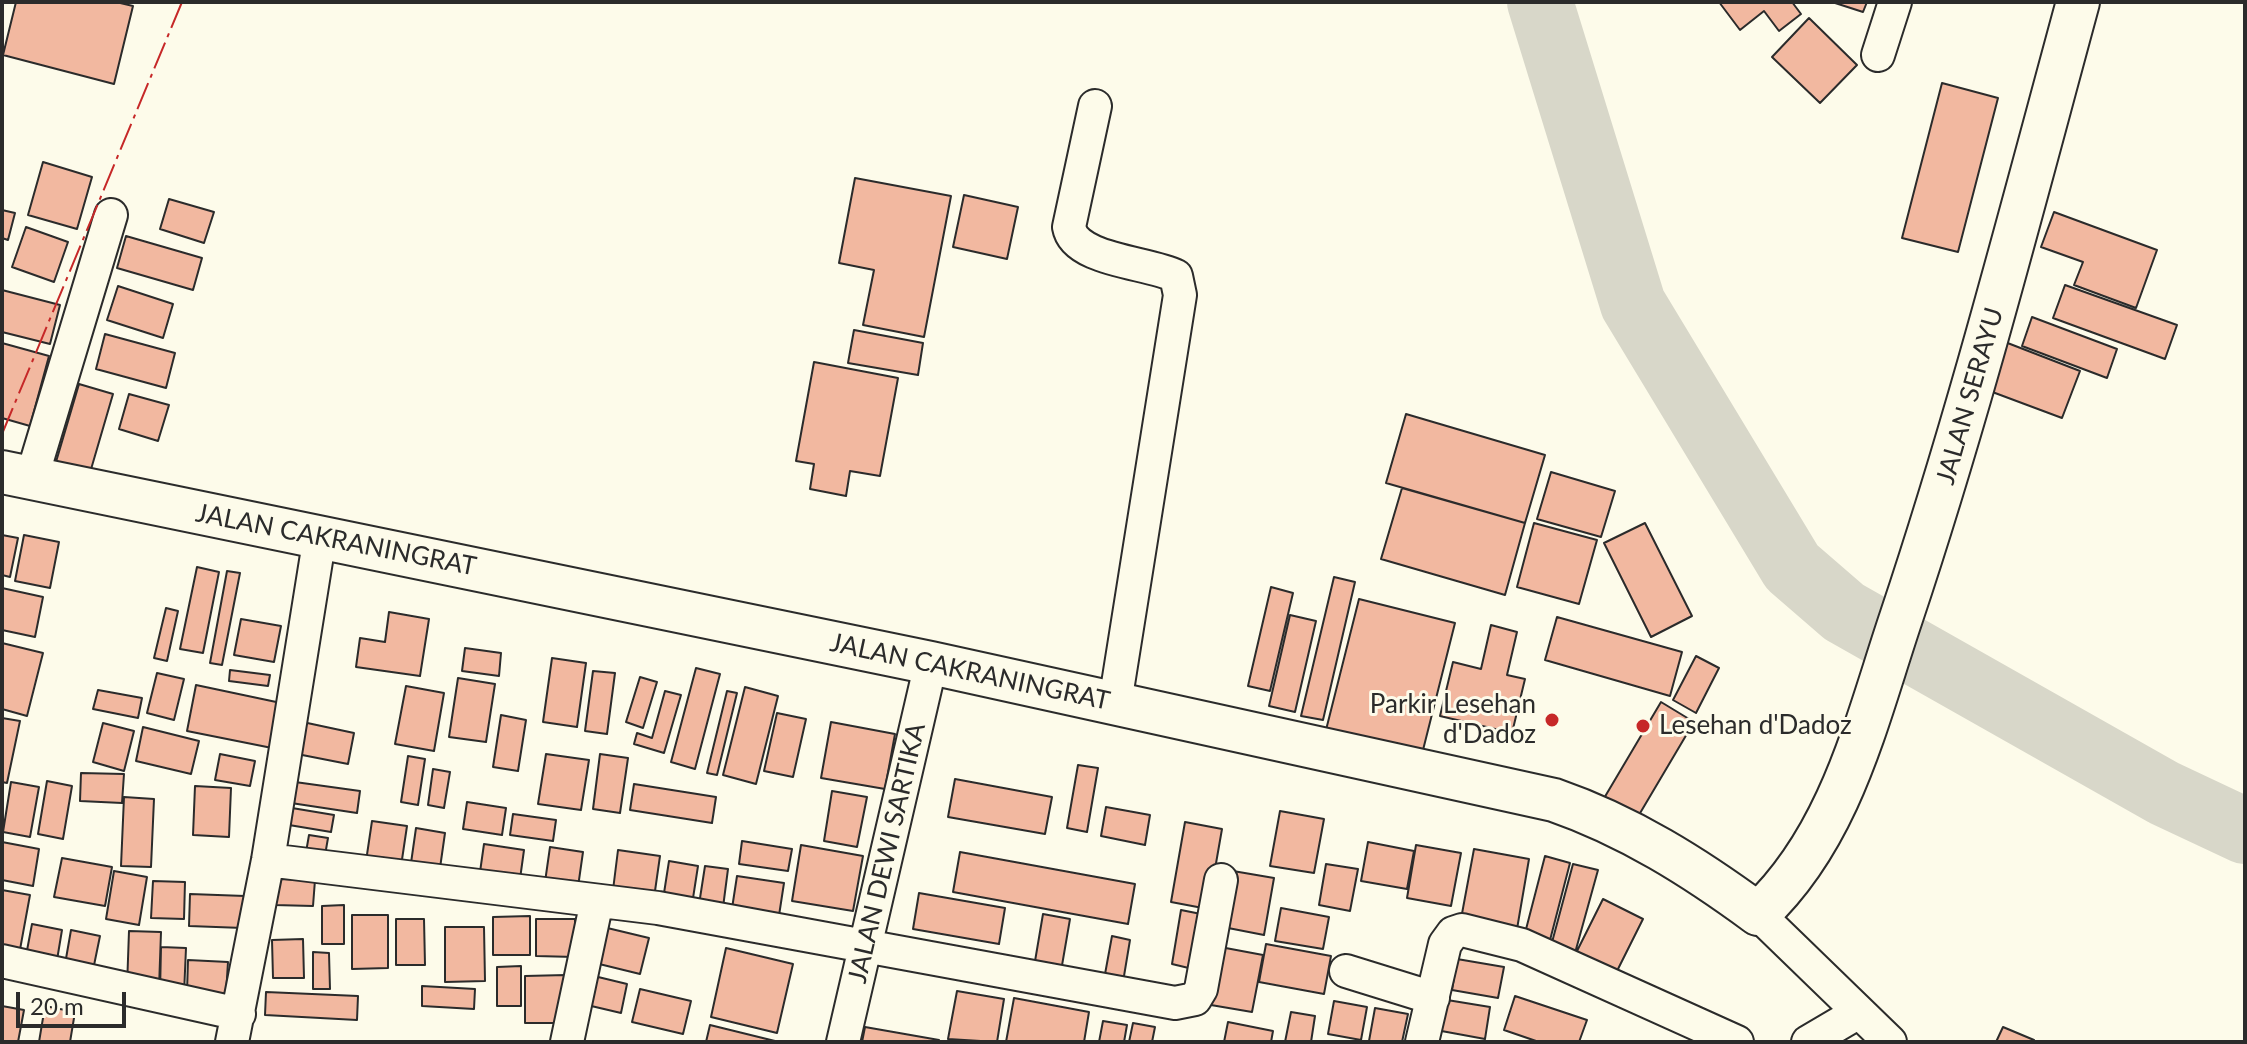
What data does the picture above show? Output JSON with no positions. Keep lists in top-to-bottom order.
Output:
{
  "streets": {
    "street": ["JALAN SERAYU", "JALAN CAKRANINGRAT", "JALAN DEWI SARTIKA"]
  },
  "crossings": [
    ["JALAN SERAYU", "JALAN CAKRANINGRAT"],
    ["JALAN CAKRANINGRAT", "JALAN DEWI SARTIKA"]
  ],
  "places": ["Parkir Lesehan d'Dadoz", "Lesehan d'Dadoz"],
  "scale_bar": "20 m"
}
